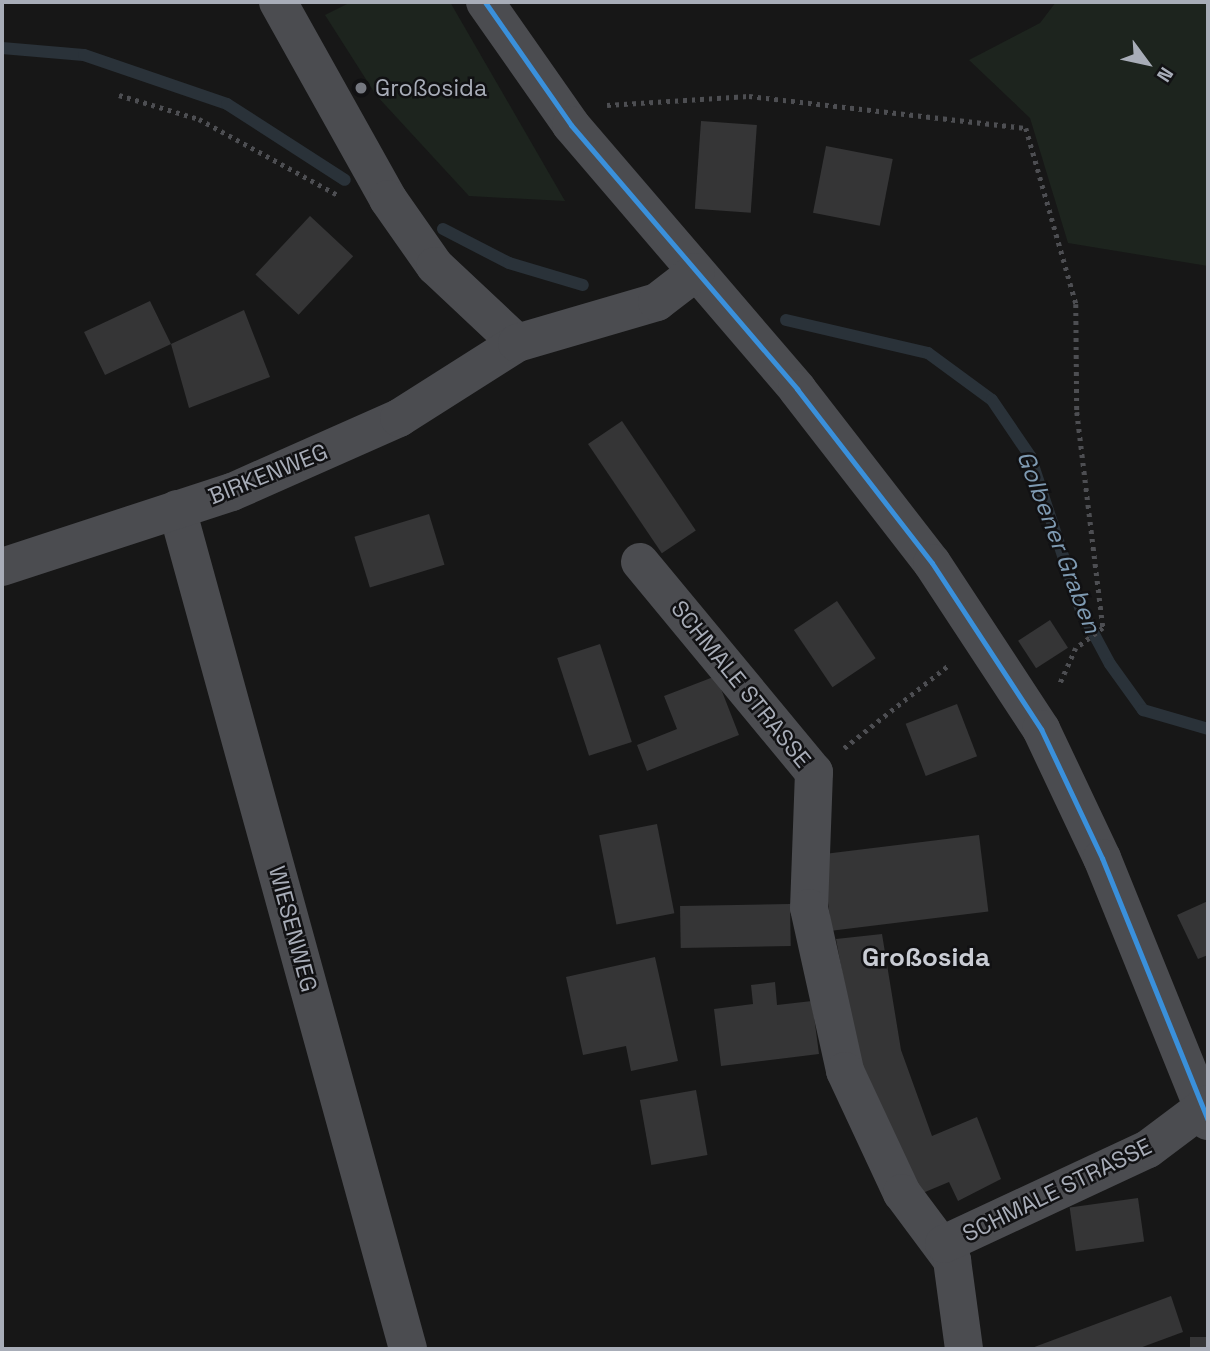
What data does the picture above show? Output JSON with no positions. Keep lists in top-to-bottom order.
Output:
{
  "streets": {
    "street": ["BIRKENWEG", "SCHMALE STRASSE", "WIESENWEG"]
  },
  "crossings": [
    ["BIRKENWEG", "WIESENWEG"]
  ],
  "districts": ["Großosida"],
  "water": ["Golbener Graben"],
  "places": ["Großosida"],
  "north": "bottom right"
}
